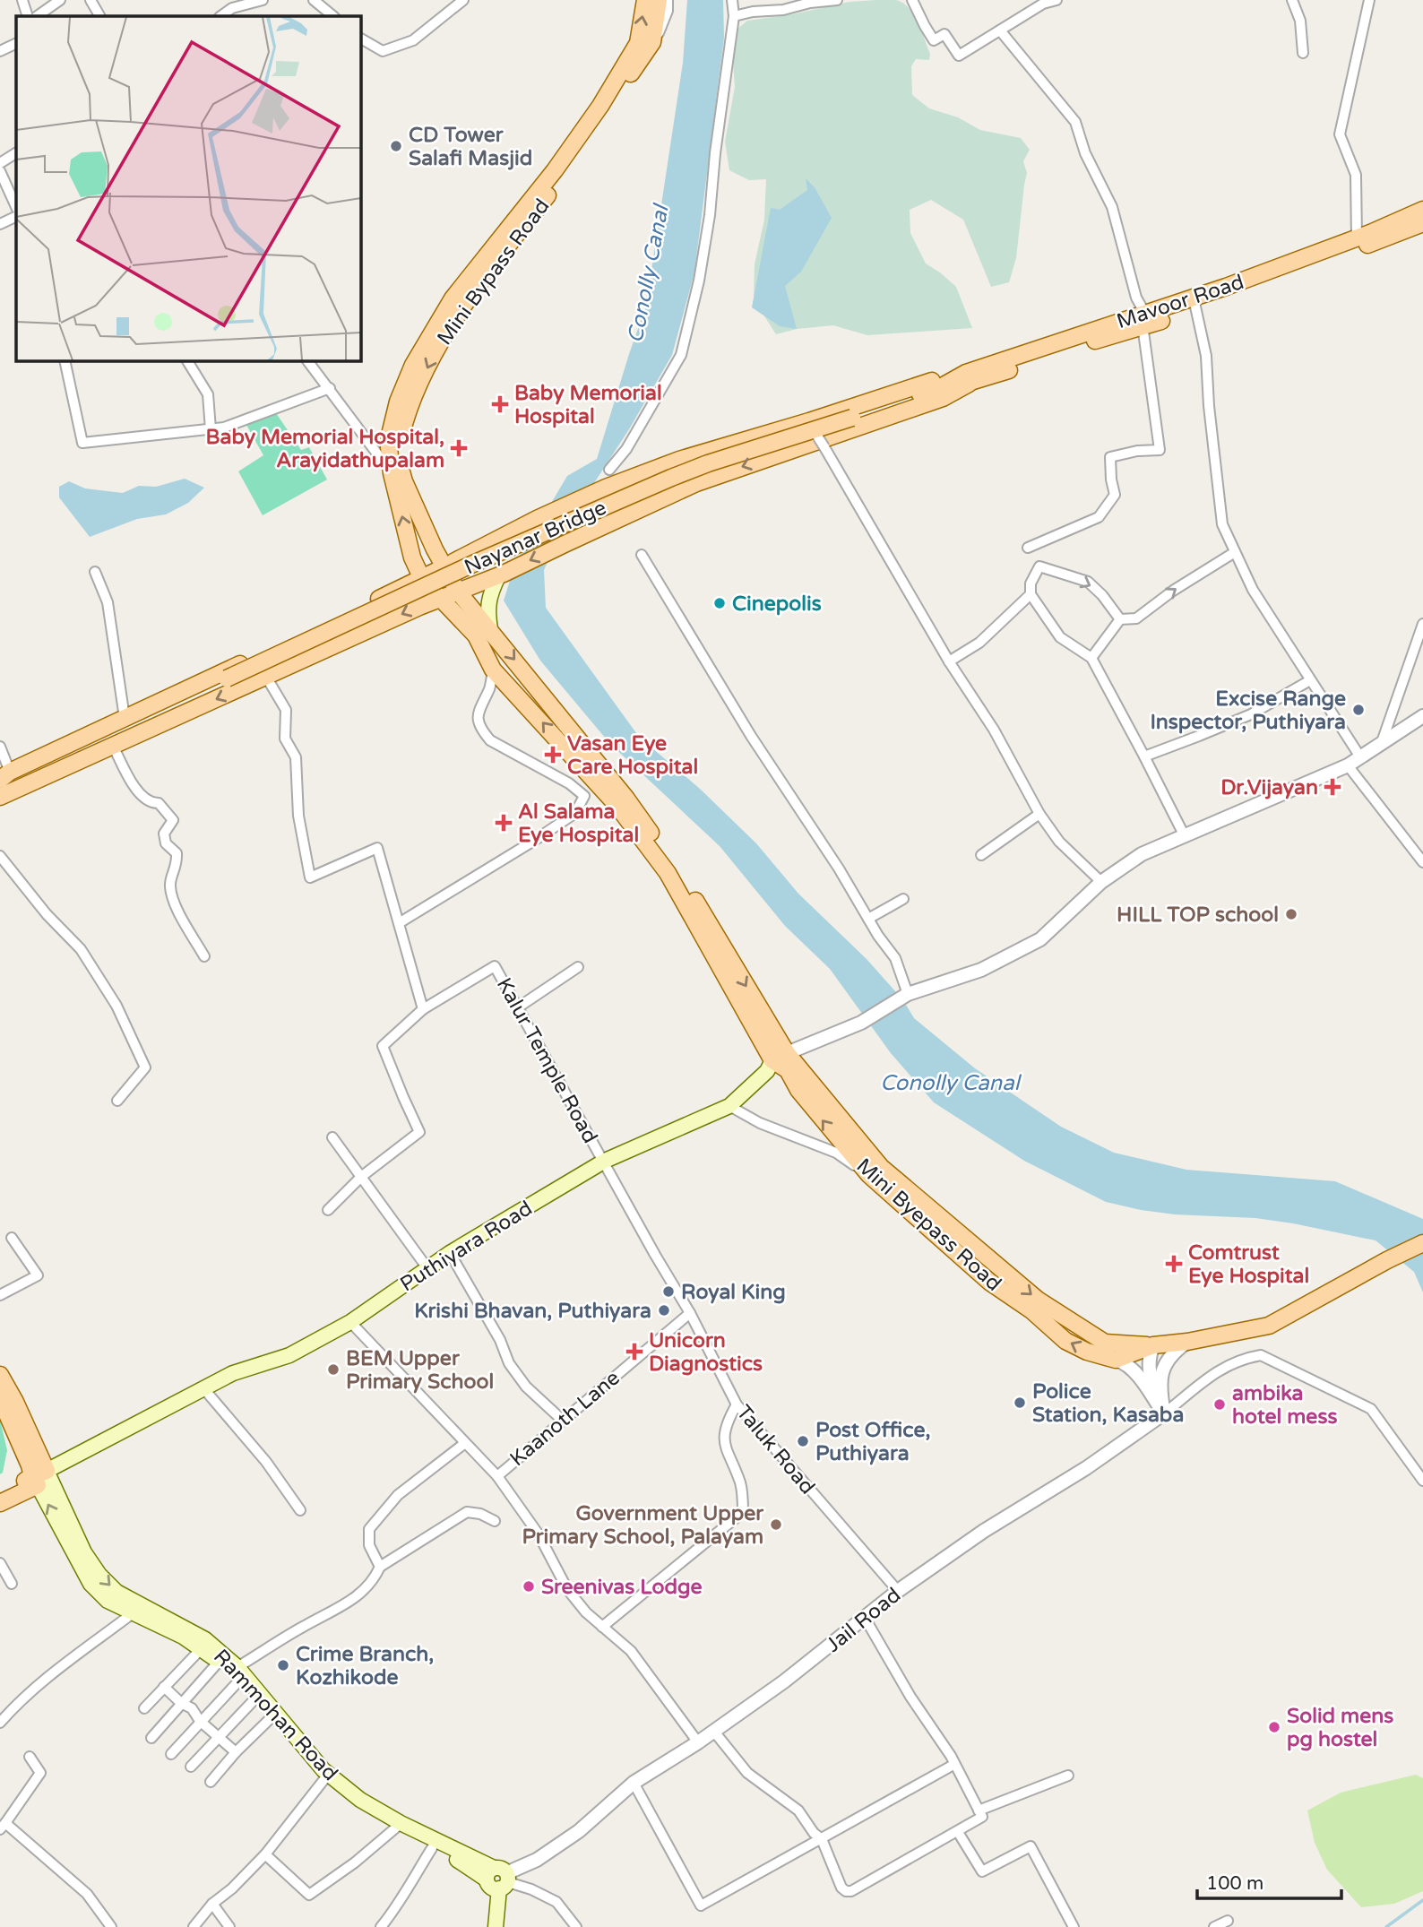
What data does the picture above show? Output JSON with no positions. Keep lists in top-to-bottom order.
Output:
{
  "streets": {
    "main road": [
      "Mini Bypass Road",
      "Mavoor Road",
      "Nayanar Bridge",
      "Mini Byepass Road",
      "Puthiyara Road",
      "Rammohan Road"
    ],
    "street": [
      "Kalur Temple Road",
      "Kaanoth Lane",
      "Taluk Road",
      "Jail Road"
    ]
  },
  "crossings": [
    ["Mini Bypass Road", "Mini Byepass Road"],
    ["Mini Bypass Road", "Puthiyara Road"],
    ["Mavoor Road", "Nayanar Bridge"],
    ["Kalur Temple Road", "Puthiyara Road"],
    ["Kalur Temple Road", "Taluk Road"],
    ["Mini Byepass Road", "Puthiyara Road"],
    ["Puthiyara Road", "Taluk Road"],
    ["Puthiyara Road", "Rammohan Road"],
    ["Kaanoth Lane", "Taluk Road"],
    ["Taluk Road", "Jail Road"],
    ["Jail Road", "Rammohan Road"]
  ],
  "water": ["Conolly Canal"],
  "places": {
    "other": [
      "CD Tower Salafi Masjid",
      "Cinepolis",
      "Excise Range Inspector, Puthiyara",
      "HILL TOP school",
      "Royal King",
      "Krishi Bhavan, Puthiyara",
      "BEM Upper Primary School",
      "Police Station, Kasaba",
      "ambika hotel mess",
      "Post Office, Puthiyara",
      "Government Upper Primary School, Palayam",
      "Sreenivas Lodge",
      "Crime Branch, Kozhikode",
      "Solid mens pg hostel"
    ],
    "health": [
      "Baby Memorial Hospital",
      "Baby Memorial Hospital, Arayidathupalam",
      "Vasan Eye Care Hospital",
      "Dr.Vijayan",
      "Al Salama Eye Hospital",
      "Comtrust Eye Hospital",
      "Unicorn Diagnostics"
    ]
  },
  "scale_bar": "100 m"
}
